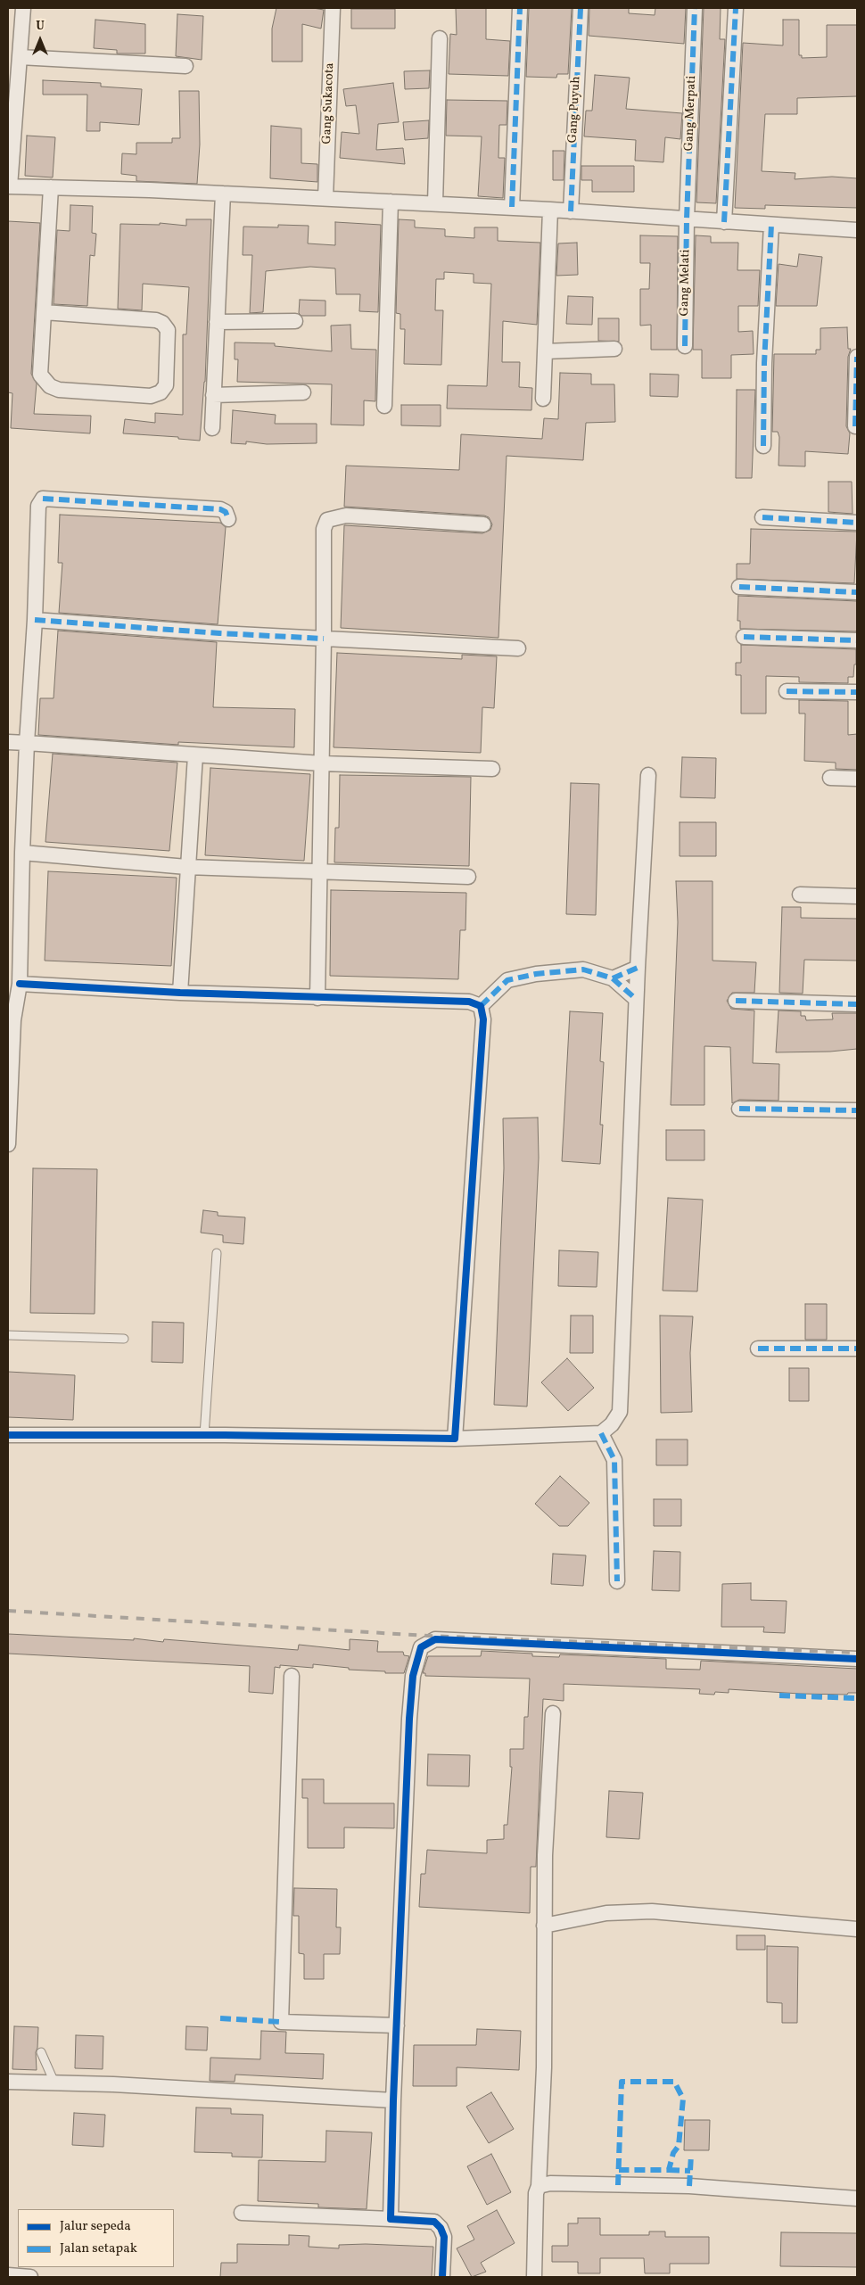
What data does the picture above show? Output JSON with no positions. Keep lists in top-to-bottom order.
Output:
{
  "streets": {
    "street": [
      "Gang Sukacota",
      "Gang Puyuh",
      "Gang Merpati",
      "Gang Melati"
    ]
  },
  "crossings": [
    ["Gang Merpati", "Gang Melati"]
  ],
  "legend": ["Jalur sepeda", "Jalan setapak"],
  "north": "top"
}
